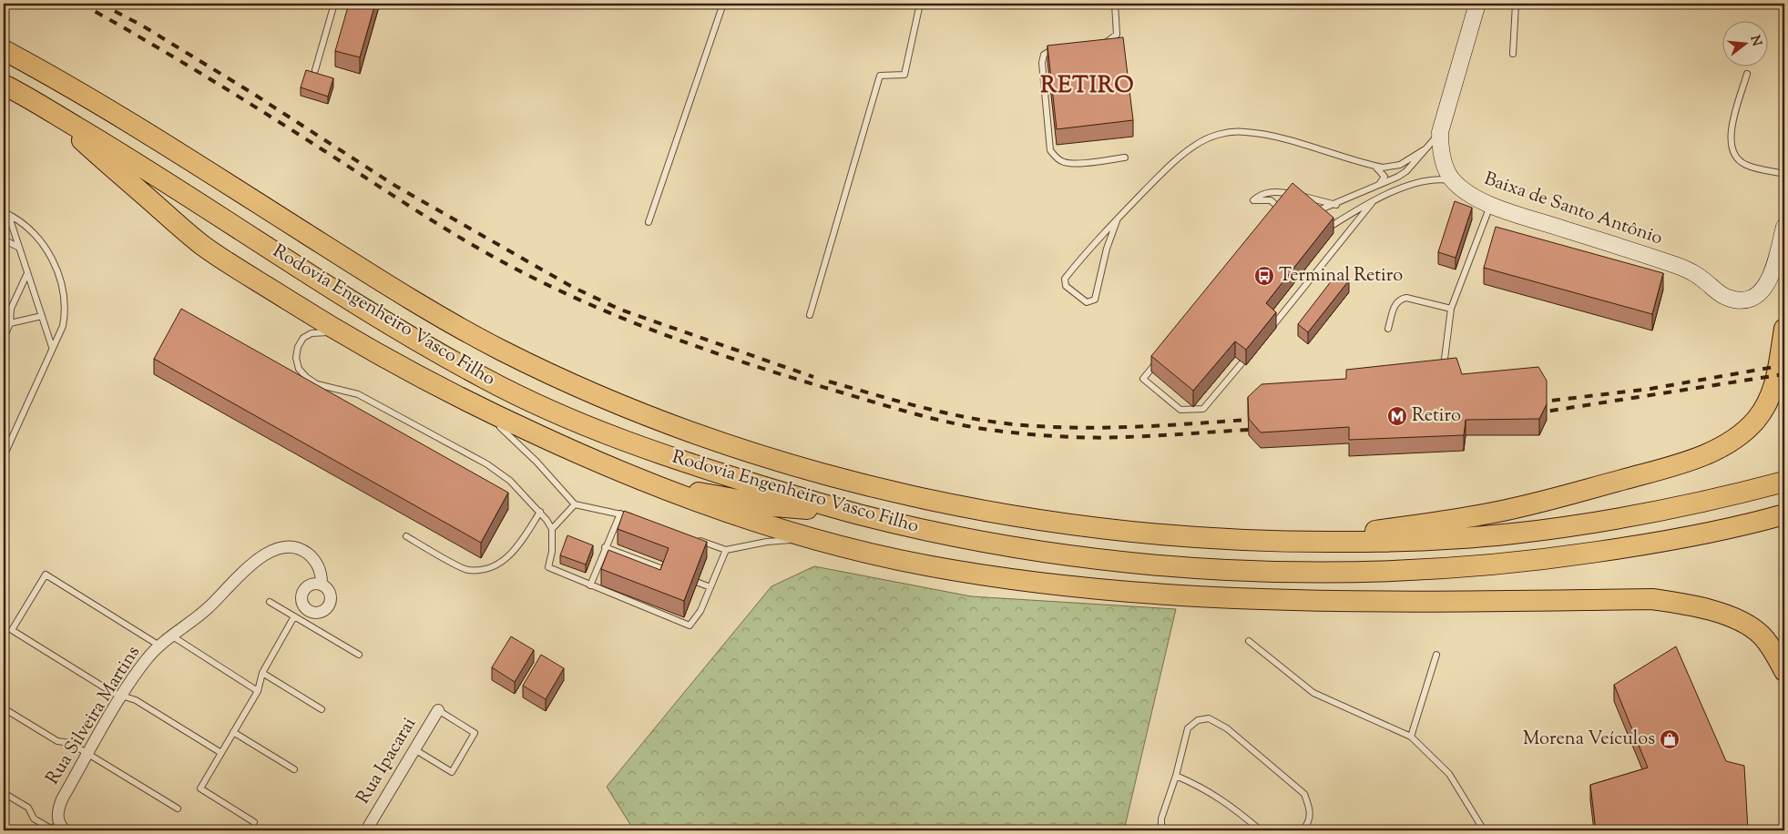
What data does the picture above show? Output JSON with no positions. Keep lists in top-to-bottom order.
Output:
{
  "streets": {
    "highway": ["Rodovia Engenheiro Vasco Filho"],
    "main road": ["Baixa de Santo Antônio"],
    "street": ["Rua Silveira Martins", "Rua Ipacarai"]
  },
  "districts": ["RETIRO"],
  "places": {
    "bus stop": ["Terminal Retiro"],
    "metro station": ["Retiro"],
    "shop": ["Morena Veículos"]
  },
  "north": "right"
}
